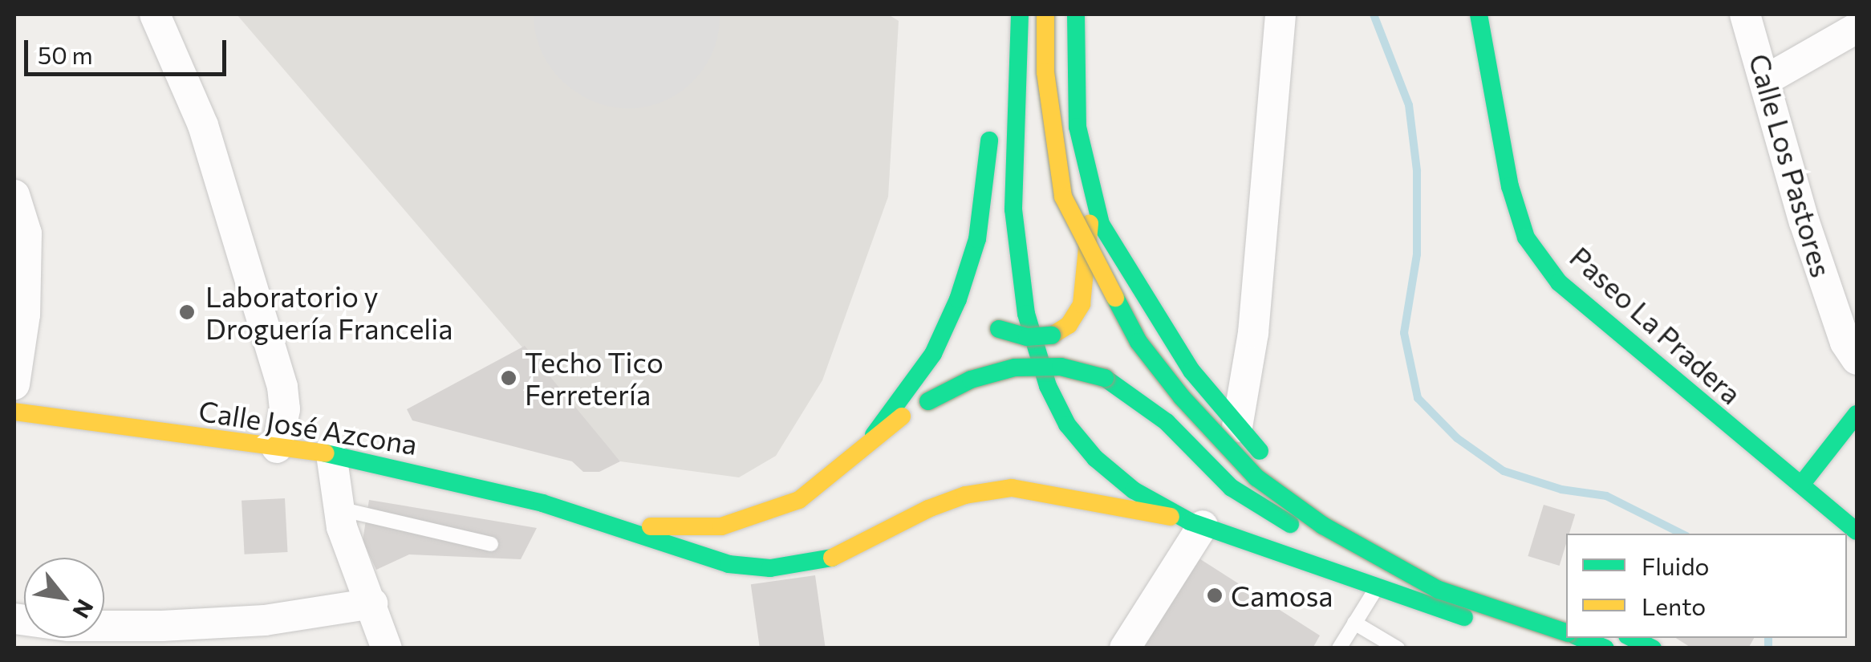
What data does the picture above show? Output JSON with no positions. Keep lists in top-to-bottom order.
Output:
{
  "streets": {
    "main road": ["Paseo La Pradera", "Calle José Azcona"],
    "street": ["Calle Los Pastores"]
  },
  "places": ["Laboratorio y Droguería Francelia", "Techo Tico Ferretería", "Camosa"],
  "legend": ["Fluido", "Lento"],
  "scale_bar": "50 m",
  "north": "bottom right"
}
